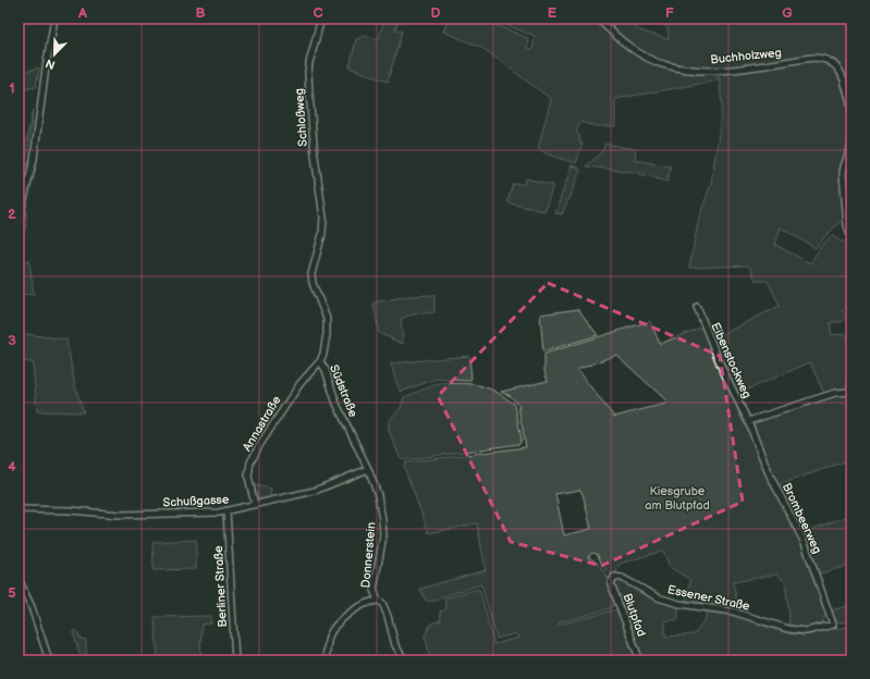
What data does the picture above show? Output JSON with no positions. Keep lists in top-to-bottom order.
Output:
{
  "streets": {
    "street": [
      "Buchholzweg",
      "Schloßweg",
      "Eibenstockweg",
      "Südstraße",
      "Annastraße",
      "Schußgasse",
      "Brombeerweg",
      "Donnerstein",
      "Berliner Straße",
      "Essener Straße",
      "Blutpfad"
    ]
  },
  "crossings": [
    ["Schloßweg", "Südstraße"],
    ["Eibenstockweg", "Brombeerweg"],
    ["Südstraße", "Annastraße"],
    ["Südstraße", "Schußgasse"],
    ["Südstraße", "Donnerstein"],
    ["Annastraße", "Schußgasse"],
    ["Schußgasse", "Donnerstein"],
    ["Schußgasse", "Berliner Straße"],
    ["Brombeerweg", "Essener Straße"],
    ["Essener Straße", "Blutpfad"]
  ],
  "parks": ["Kiesgrube am Blutpfad"],
  "north": "bottom left",
  "grid": {
    "columns": [
      "A",
      "B",
      "C",
      "D",
      "E",
      "F",
      "G"
    ],
    "rows": [
      "1",
      "2",
      "3",
      "4",
      "5"
    ]
  }
}
